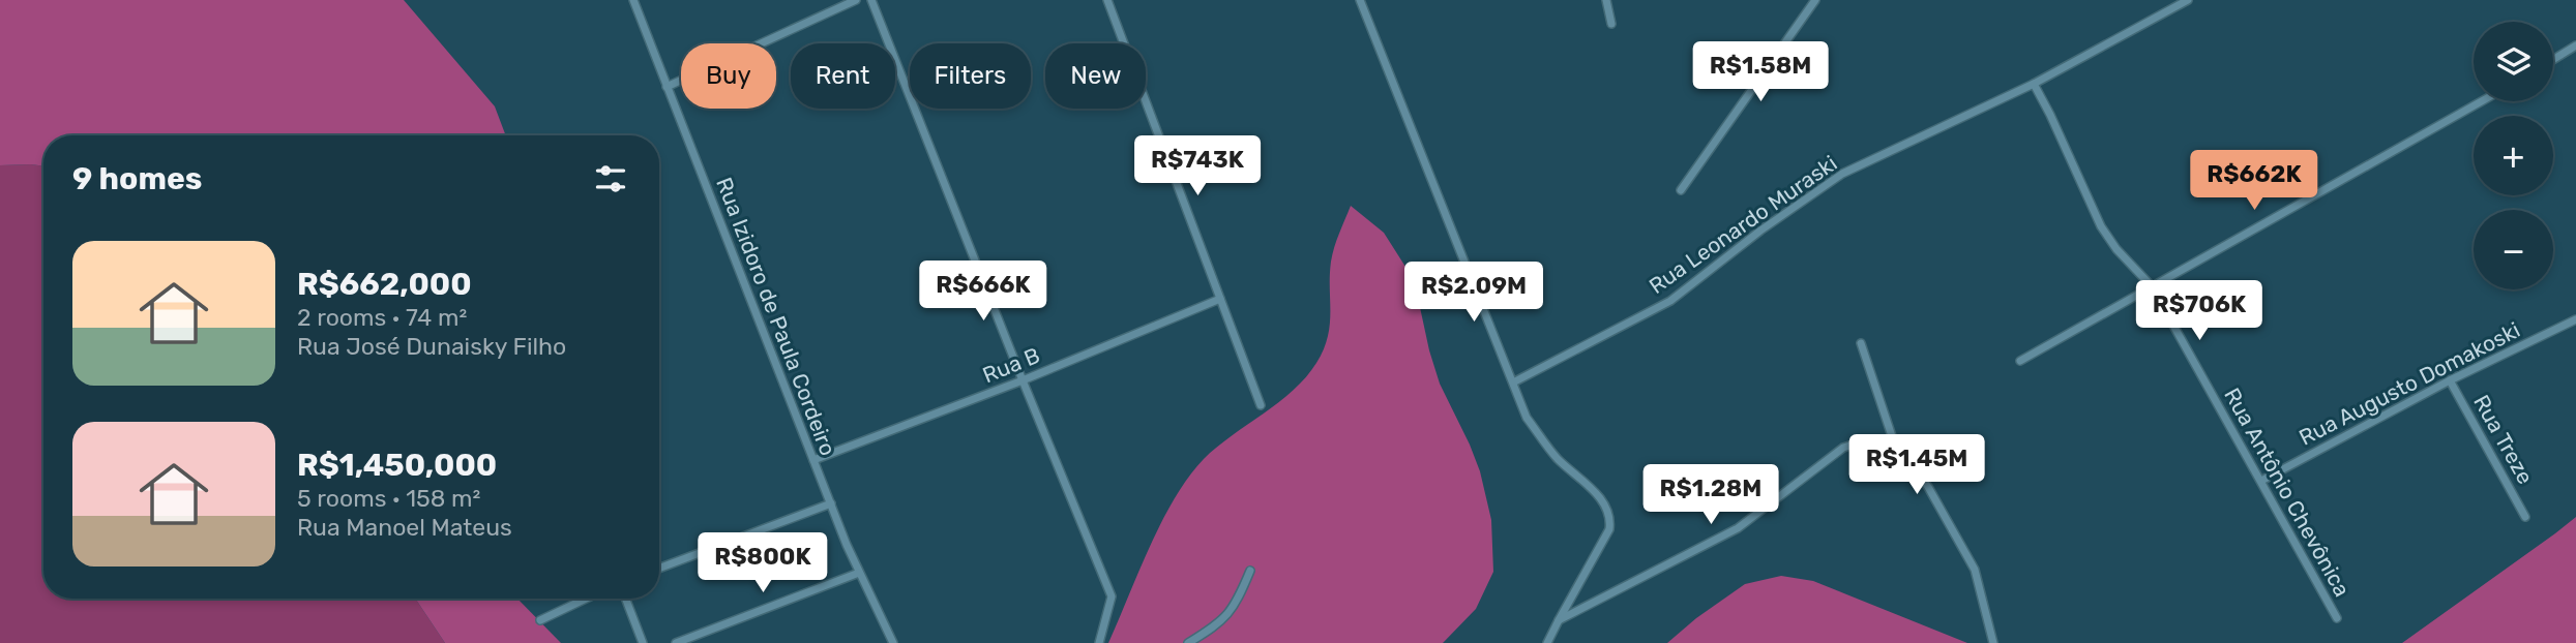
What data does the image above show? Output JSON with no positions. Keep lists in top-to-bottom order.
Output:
{
  "streets": {
    "street": [
      "Rua Leonardo Muraski",
      "Rua Izidoro de Paula Cordeiro",
      "Rua B",
      "Rua Augusto Domakoski",
      "Rua Treze",
      "Rua Antônio Chevônica"
    ]
  },
  "crossings": [
    ["Rua Leonardo Muraski", "Rua Antônio Chevônica"],
    ["Rua Izidoro de Paula Cordeiro", "Rua B"],
    ["Rua Augusto Domakoski", "Rua Treze"],
    ["Rua Augusto Domakoski", "Rua Antônio Chevônica"]
  ],
  "page": {
    "map_buttons": ["+", "−"],
    "price": [
      "R$1.58M",
      "R$743K",
      "R$662K",
      "R$666K",
      "R$2.09M",
      "R$706K",
      "R$1.45M",
      "R$1.28M",
      "R$800K"
    ],
    "chip": [
      "Buy",
      "Rent",
      "Filters",
      "New"
    ],
    "heading": "9 homes",
    "list": [
      {
        "name": "R$662,000",
        "note": "2 rooms · 74 m² · Rua José Dunaisky Filho"
      },
      {
        "name": "R$1,450,000",
        "note": "5 rooms · 158 m² · Rua Manoel Mateus"
      }
    ]
  }
}
